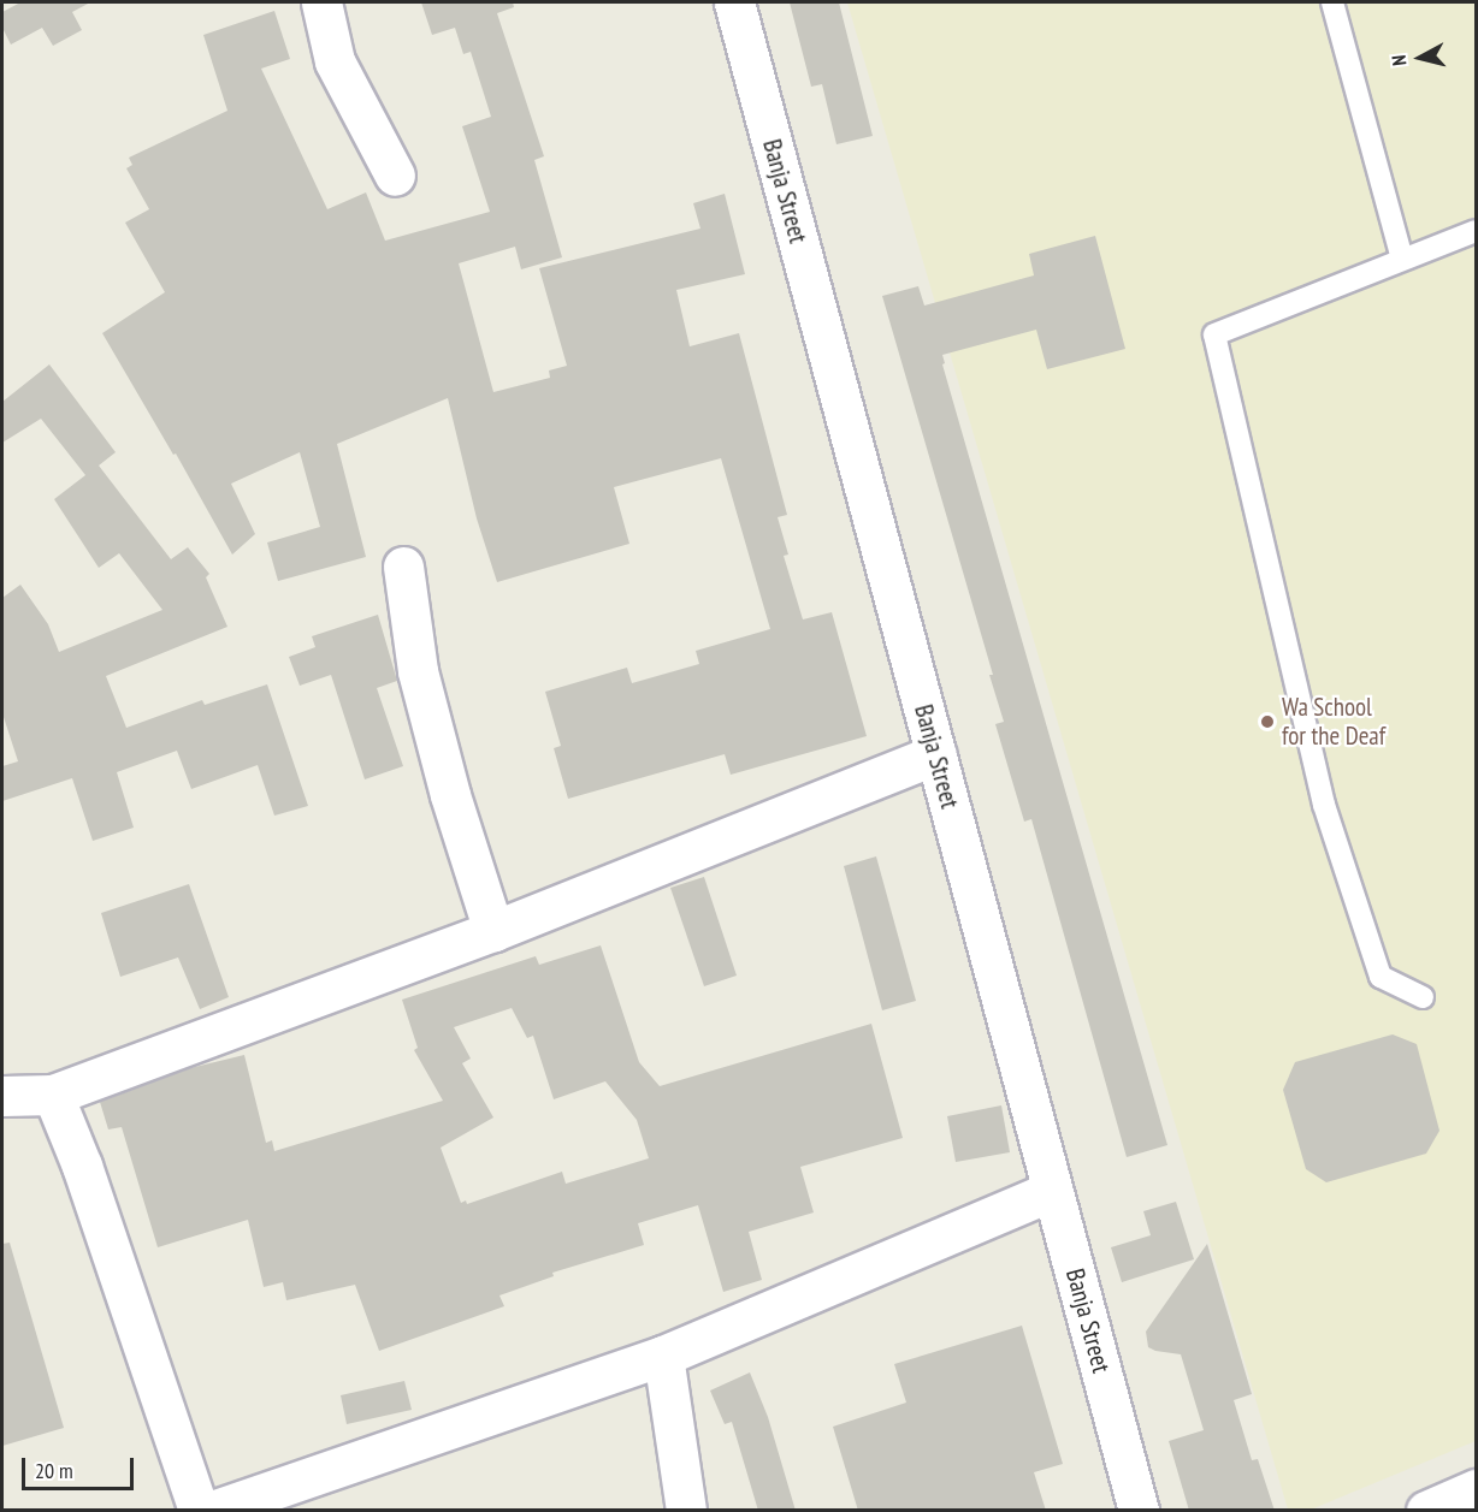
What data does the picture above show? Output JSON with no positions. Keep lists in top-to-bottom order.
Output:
{
  "streets": {
    "street": ["Banja Street"]
  },
  "places": ["Wa School for the Deaf"],
  "scale_bar": "20 m",
  "north": "left"
}
